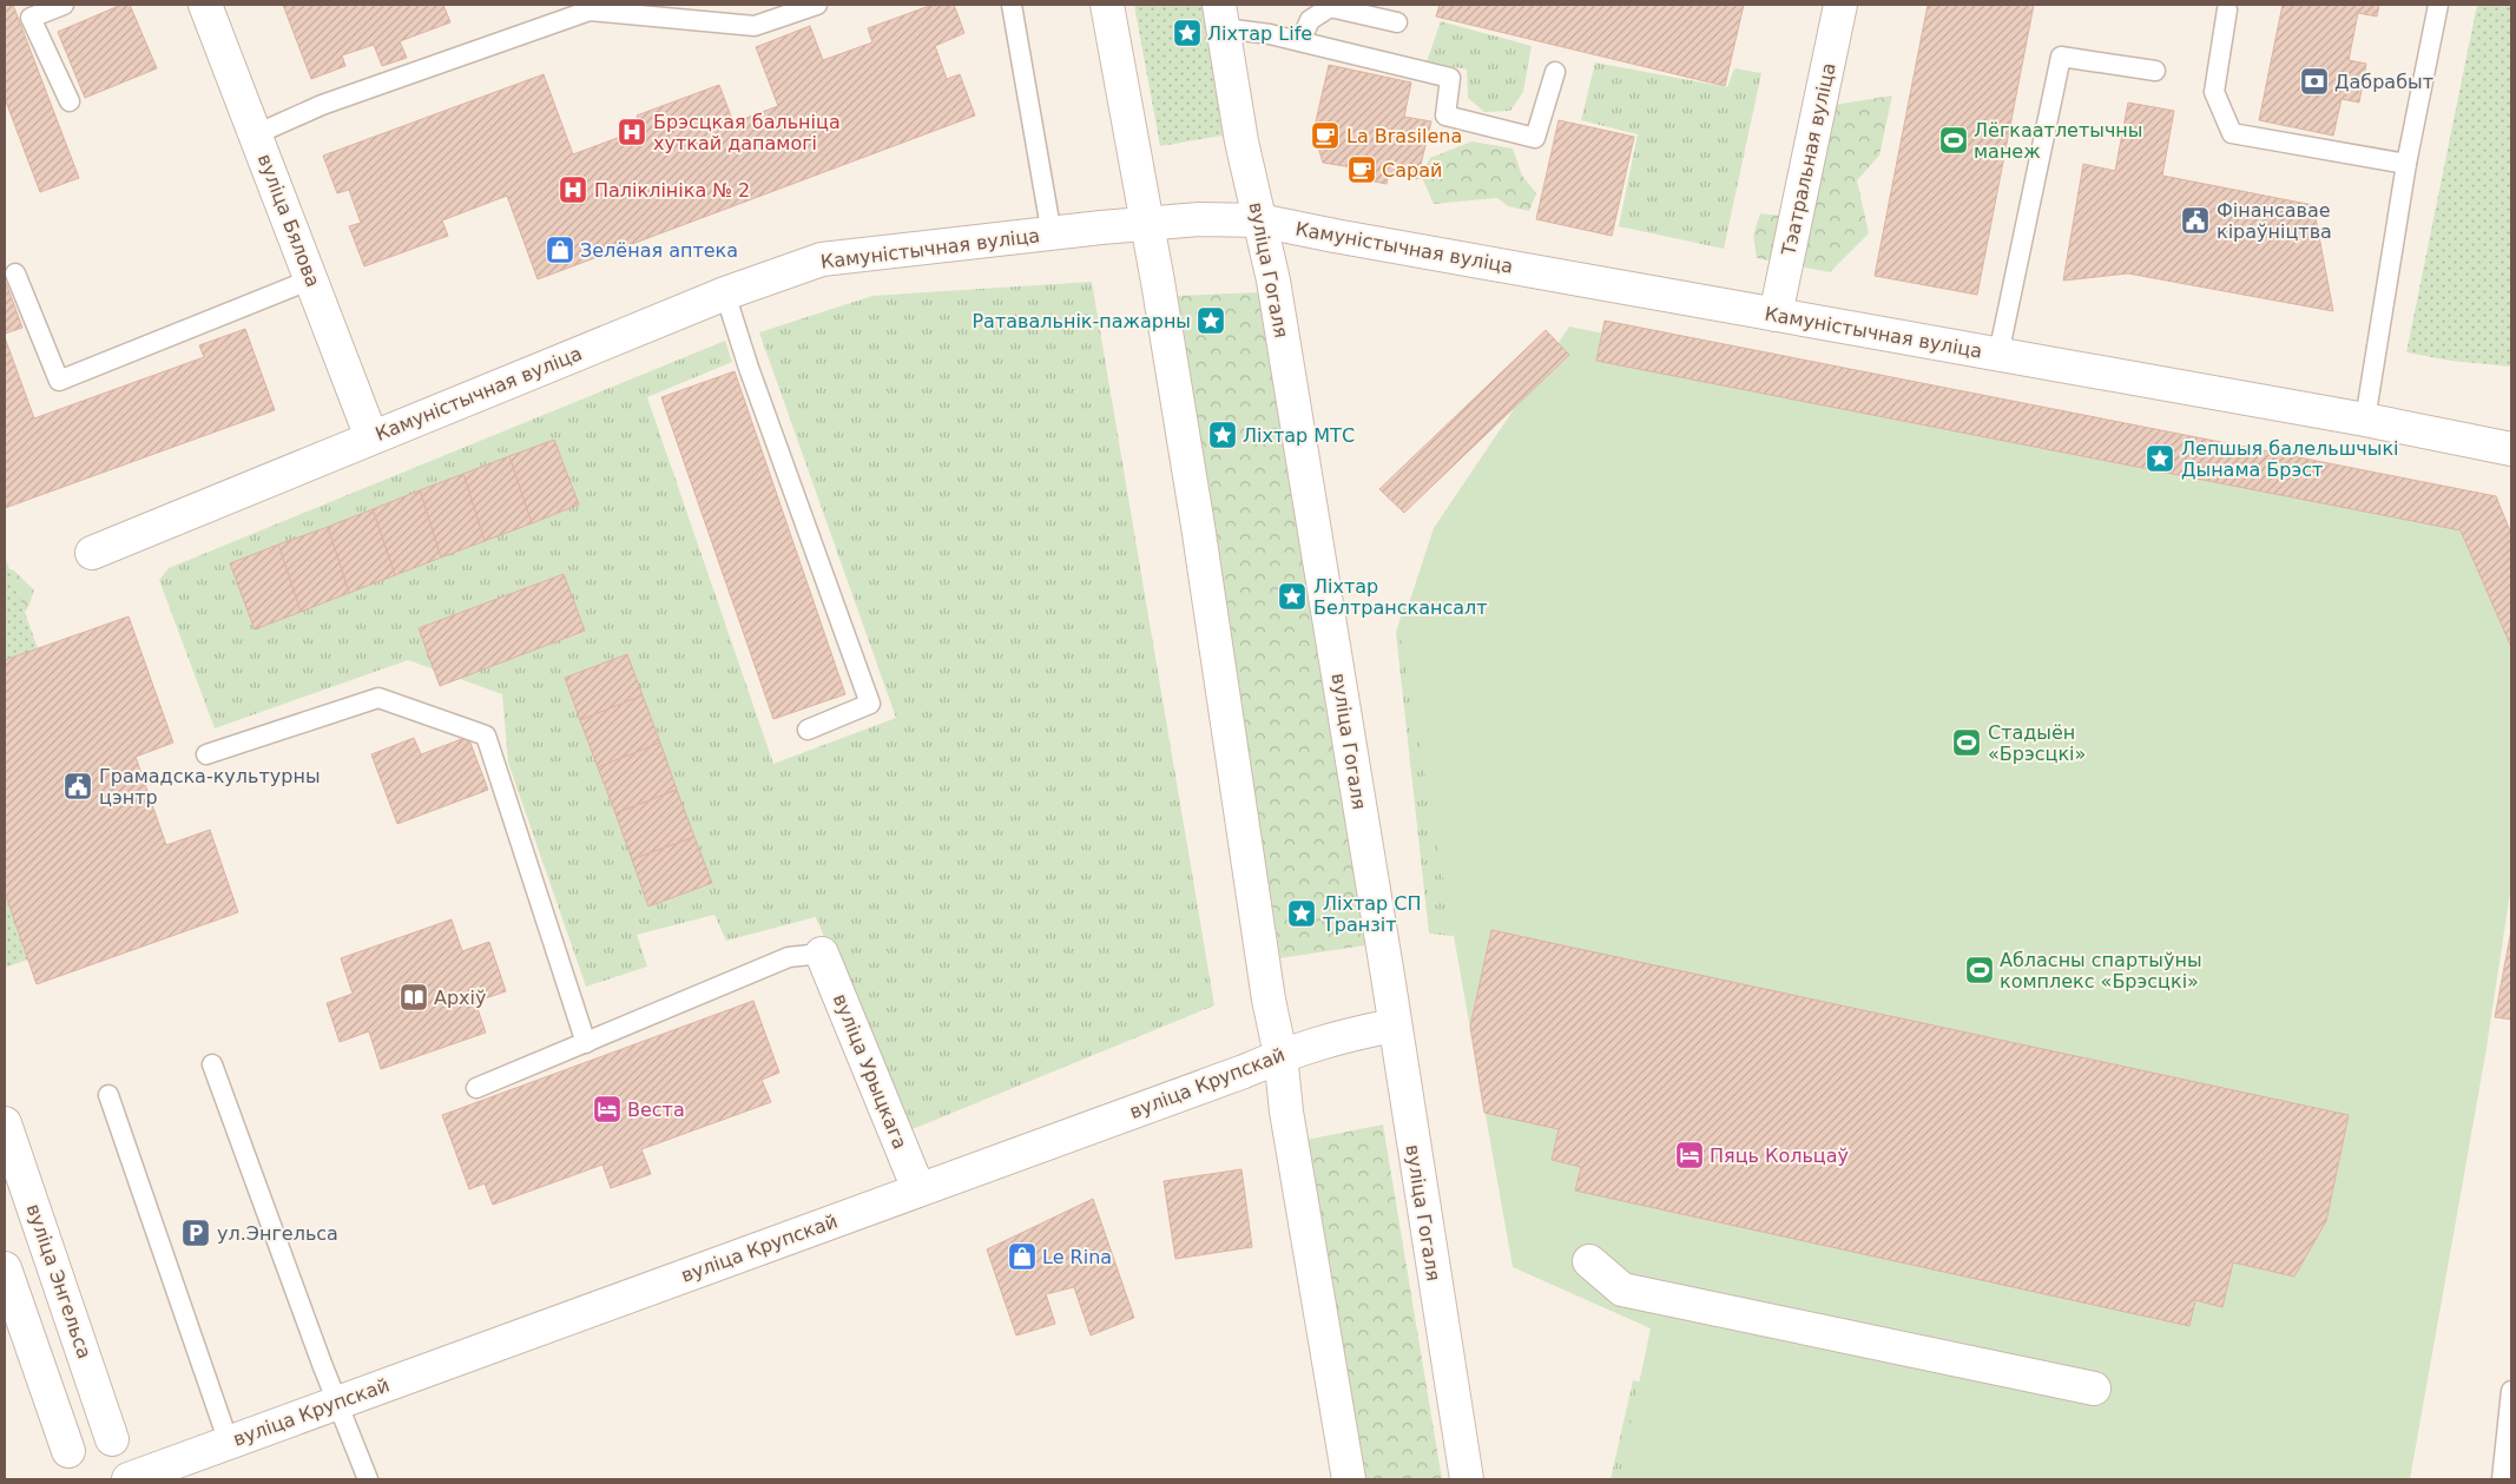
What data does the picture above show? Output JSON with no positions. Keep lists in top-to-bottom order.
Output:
{
  "streets": {
    "street": [
      "Тэатральная вуліца",
      "вуліца Бялова",
      "Камуністычная вуліца",
      "вуліца Гогаля",
      "вуліца Урыцкага",
      "вуліца Крупскай",
      "вуліца Энгельса"
    ]
  },
  "crossings": [
    ["Тэатральная вуліца", "Камуністычная вуліца"],
    ["вуліца Бялова", "Камуністычная вуліца"],
    ["Камуністычная вуліца", "вуліца Гогаля"],
    ["вуліца Гогаля", "вуліца Крупскай"],
    ["вуліца Урыцкага", "вуліца Крупскай"]
  ],
  "places": {
    "place": [
      "Ліхтар Life",
      "Ратавальнік-пажарны",
      "Ліхтар МТС",
      "Лепшыя балельшчыкі Дынама Брэст",
      "Ліхтар Белтранскансалт",
      "Ліхтар СП Транзіт"
    ],
    "bank": ["Дабрабыт"],
    "hospital": ["Брэсцкая бальніца хуткай дапамогі", "Паліклініка № 2"],
    "cafe": ["La Brasilena", "Сарай"],
    "sports": ["Лёгкаатлетычны манеж", "Стадыён «Брэсцкі»", "Абласны спартыўны комплекс «Брэсцкі»"],
    "public building": ["Фінансавае кіраўніцтва", "Грамадска-культурны цэнтр"],
    "shop": ["Зелёная аптека", "Le Rina"],
    "library": ["Архіў"],
    "hotel": ["Веста", "Пяць Кольцаў"],
    "parking": ["ул.Энгельса"]
  }
}
